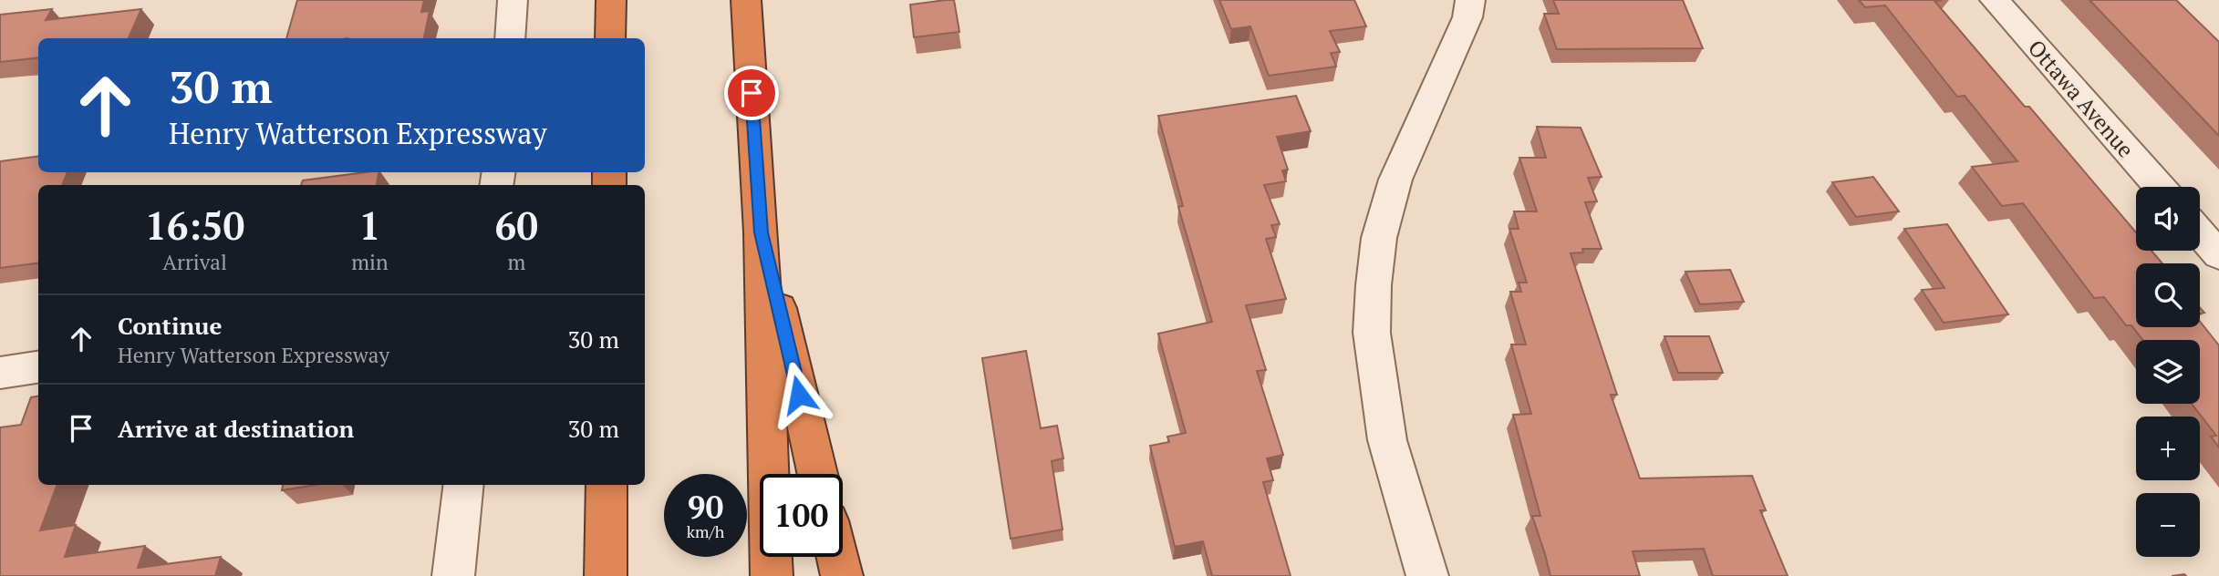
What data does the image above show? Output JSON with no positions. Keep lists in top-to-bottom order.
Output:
{
  "streets": {
    "street": ["Ottawa Avenue"]
  },
  "page": {
    "turn": ["30 m", "Henry Watterson Expressway"],
    "eta": [
      "16:50",
      "Arrival",
      "1",
      "min",
      "60",
      "m"
    ],
    "map_buttons": ["+", "−"],
    "list": [
      {
        "name": "Continue",
        "note": "Henry Watterson Expressway",
        "value": "30 m"
      },
      {
        "name": "Arrive at destination",
        "value": "30 m"
      }
    ],
    "speed": "90 km/h",
    "limit": "100"
  }
}
